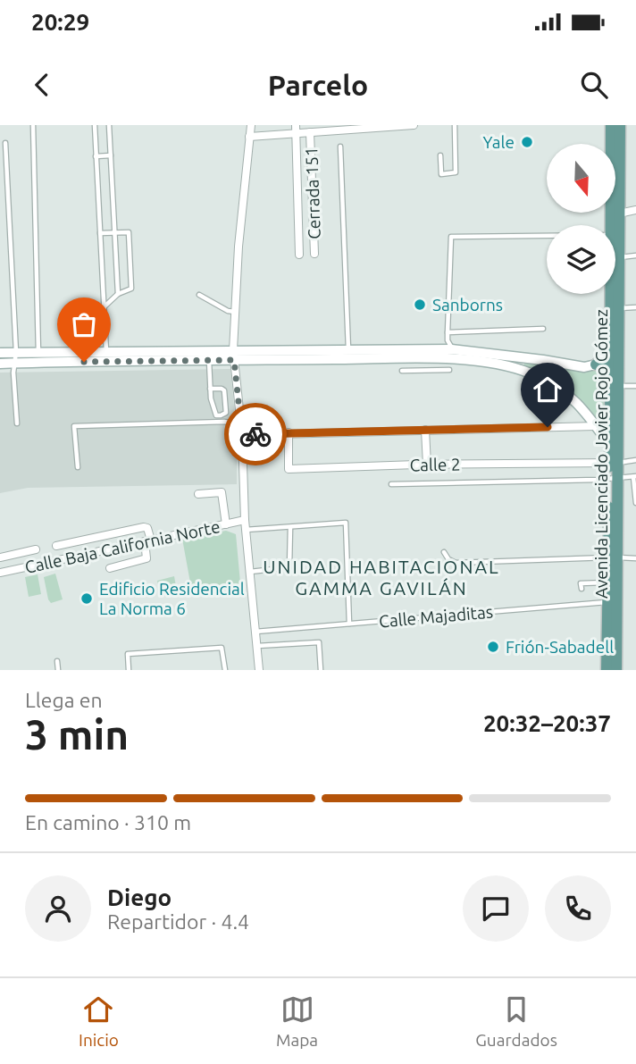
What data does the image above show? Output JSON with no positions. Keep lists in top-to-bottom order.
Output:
{
  "streets": {
    "main road": ["Avenida Licenciado Javier Rojo Gómez"],
    "street": ["Cerrada 151", "Calle 2", "Calle Baja California Norte"],
    "lane": ["Calle Majaditas"]
  },
  "crossings": [
    ["Avenida Licenciado Javier Rojo Gómez", "Calle 2"],
    ["Avenida Licenciado Javier Rojo Gómez", "Calle Majaditas"]
  ],
  "districts": ["UNIDAD HABITACIONAL GAMMA GAVILÁN"],
  "places": [
    "Yale",
    "Sanborns",
    "Edificio Residencial La Norma 6",
    "Frión-Sabadell"
  ],
  "north": "bottom",
  "page": {
    "status": "20:29",
    "header": "Parcelo",
    "heading": ["3 min", "Llega en", "20:32–20:37"],
    "panel": ["Diego", "Repartidor · 4.4"],
    "bar": "En camino · 310 m",
    "tabs": ["Inicio", "Mapa", "Guardados"]
  }
}
